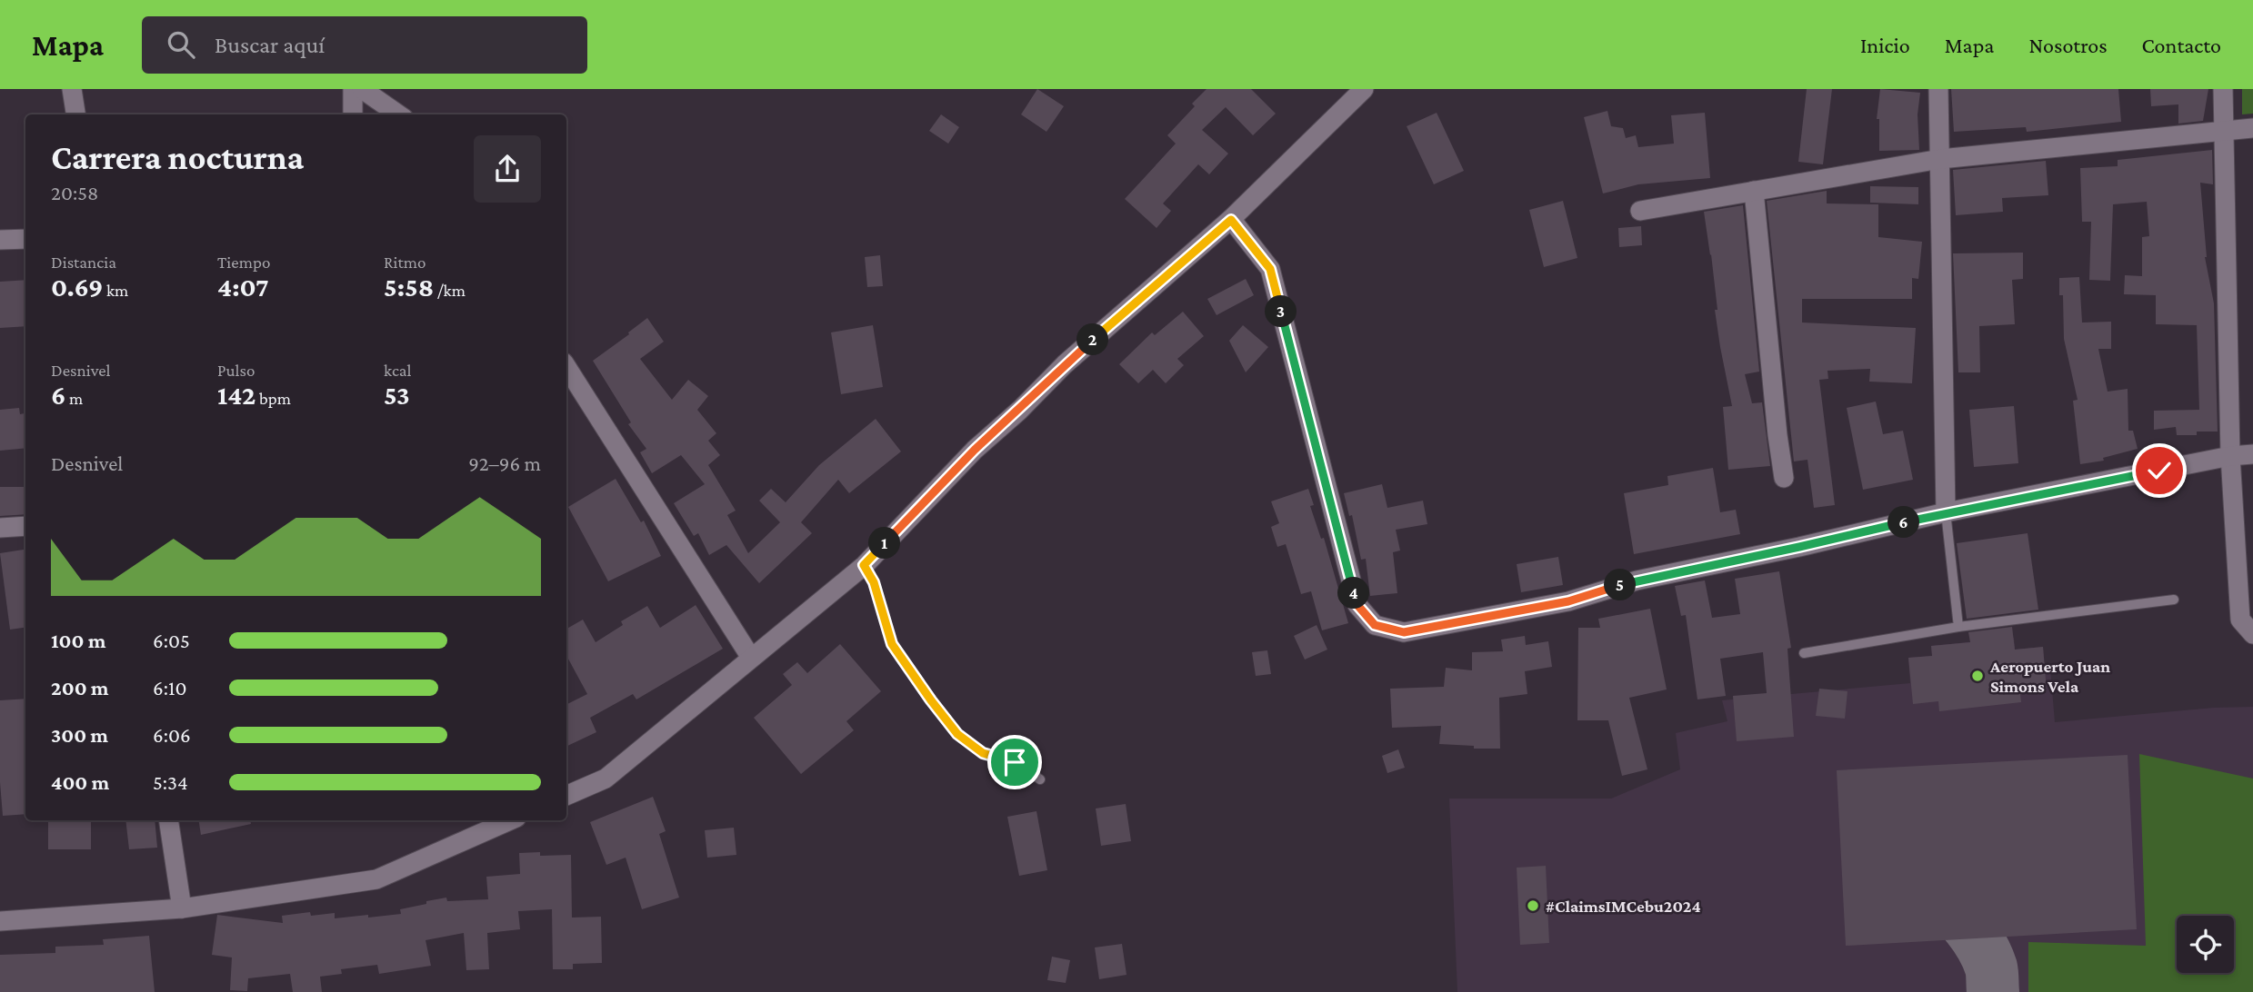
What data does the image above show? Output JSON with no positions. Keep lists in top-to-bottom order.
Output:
{
  "places": ["Aeropuerto Juan Simons Vela", "#ClaimsIMCebu2024"],
  "page": {
    "header": "Mapa",
    "search": "Buscar aquí",
    "nav": [
      "Inicio",
      "Mapa",
      "Nosotros",
      "Contacto"
    ],
    "heading": ["Carrera nocturna", "20:58"],
    "stats": [
      ["Distancia", "0.69 km"],
      ["Tiempo", "4:07"],
      ["Ritmo", "5:58 /km"],
      ["Desnivel", "6 m"],
      ["Pulso", "142 bpm"],
      ["kcal", "53"]
    ],
    "pins": [
      "3",
      "2",
      "6",
      "1",
      "5",
      "4"
    ],
    "chart": ["Desnivel", "92–96 m"],
    "list": [
      {
        "name": "100 m",
        "note": "6:05"
      },
      {
        "name": "200 m",
        "note": "6:10"
      },
      {
        "name": "300 m",
        "note": "6:06"
      },
      {
        "name": "400 m",
        "note": "5:34"
      }
    ]
  }
}
